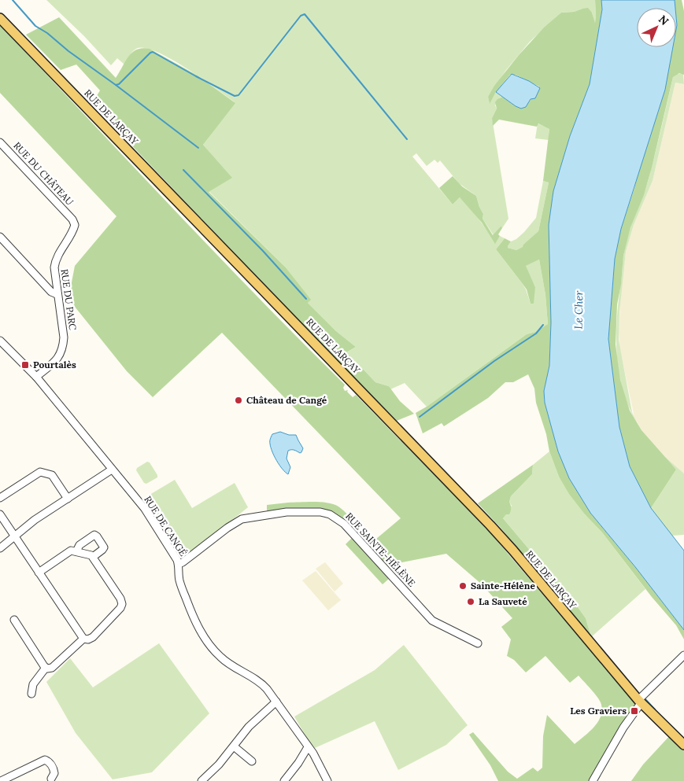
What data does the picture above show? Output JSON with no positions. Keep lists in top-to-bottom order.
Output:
{
  "streets": {
    "main road": ["RUE DE LARÇAY"],
    "street": [
      "RUE DU CHÂTEAU",
      "RUE DU PARC",
      "RUE DE CANGÉ",
      "RUE SAINTE-HÉLÈNE"
    ]
  },
  "crossings": [
    ["RUE DU CHÂTEAU", "RUE DU PARC"],
    ["RUE DU PARC", "RUE DE CANGÉ"],
    ["RUE DE CANGÉ", "RUE SAINTE-HÉLÈNE"]
  ],
  "water": ["Le Cher"],
  "places": {
    "transit": ["Pourtalès", "Les Graviers"],
    "other": ["Château de Cangé", "Sainte-Hélène", "La Sauveté"]
  },
  "north": "top right"
}
